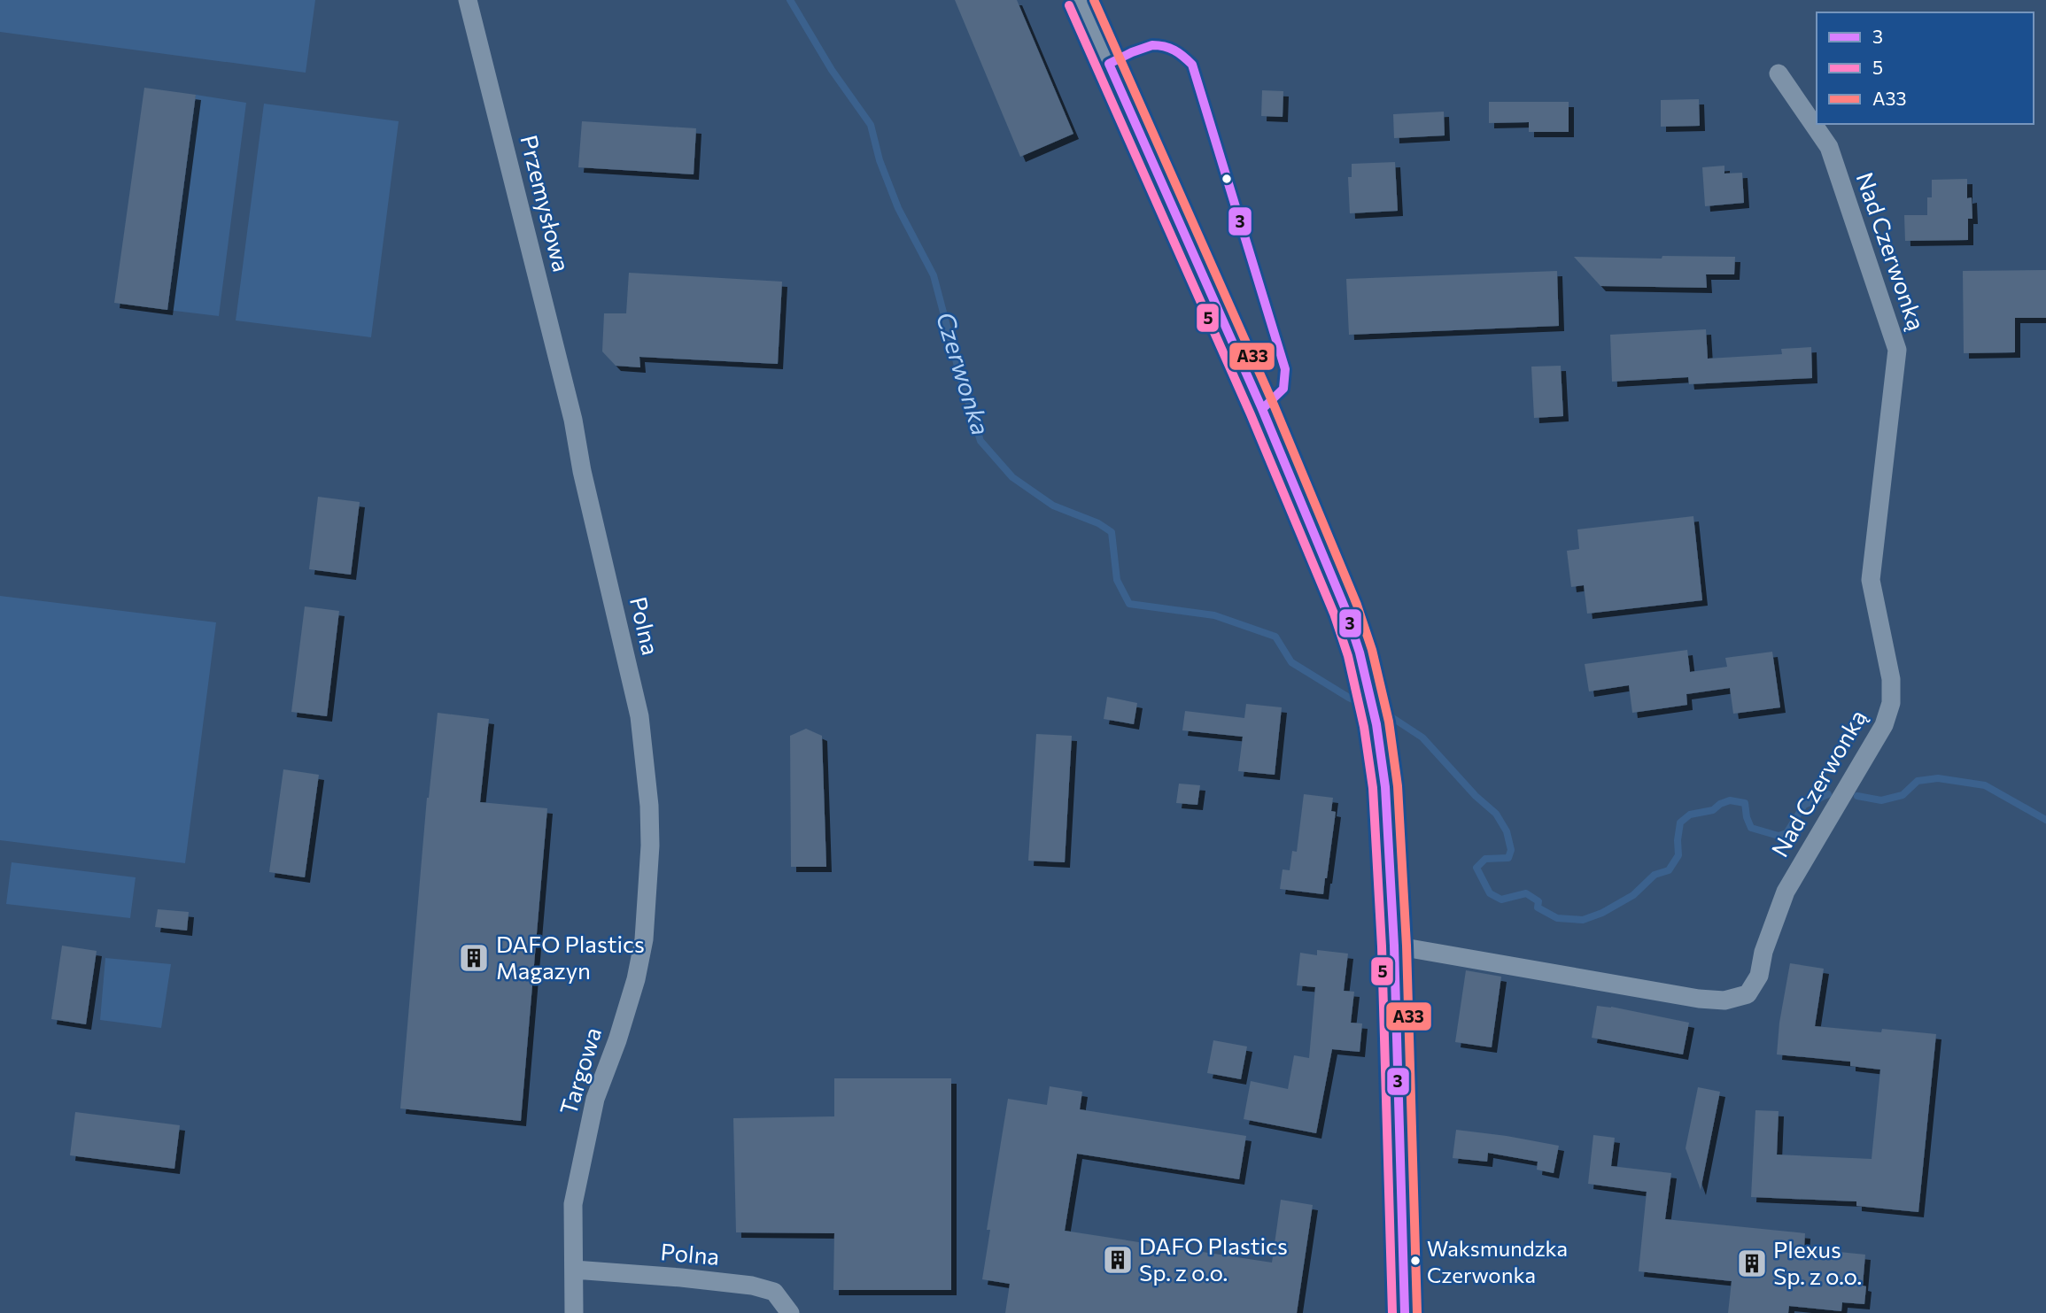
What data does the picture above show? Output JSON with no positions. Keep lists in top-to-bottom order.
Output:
{
  "streets": {
    "street": [
      "Przemysłowa",
      "Nad Czerwonką",
      "Polna",
      "Targowa"
    ]
  },
  "crossings": [
    ["Przemysłowa", "Polna"],
    ["Polna", "Targowa"]
  ],
  "water": ["Czerwonka"],
  "places": {
    "building": ["DAFO Plastics Magazyn", "DAFO Plastics Sp. z o.o.", "Plexus Sp. z o.o."],
    "other": ["Waksmundzka Czerwonka"]
  },
  "lines": ["transit line A33", "transit line 5", "transit line 3"],
  "legend": ["3", "5", "A33"]
}
